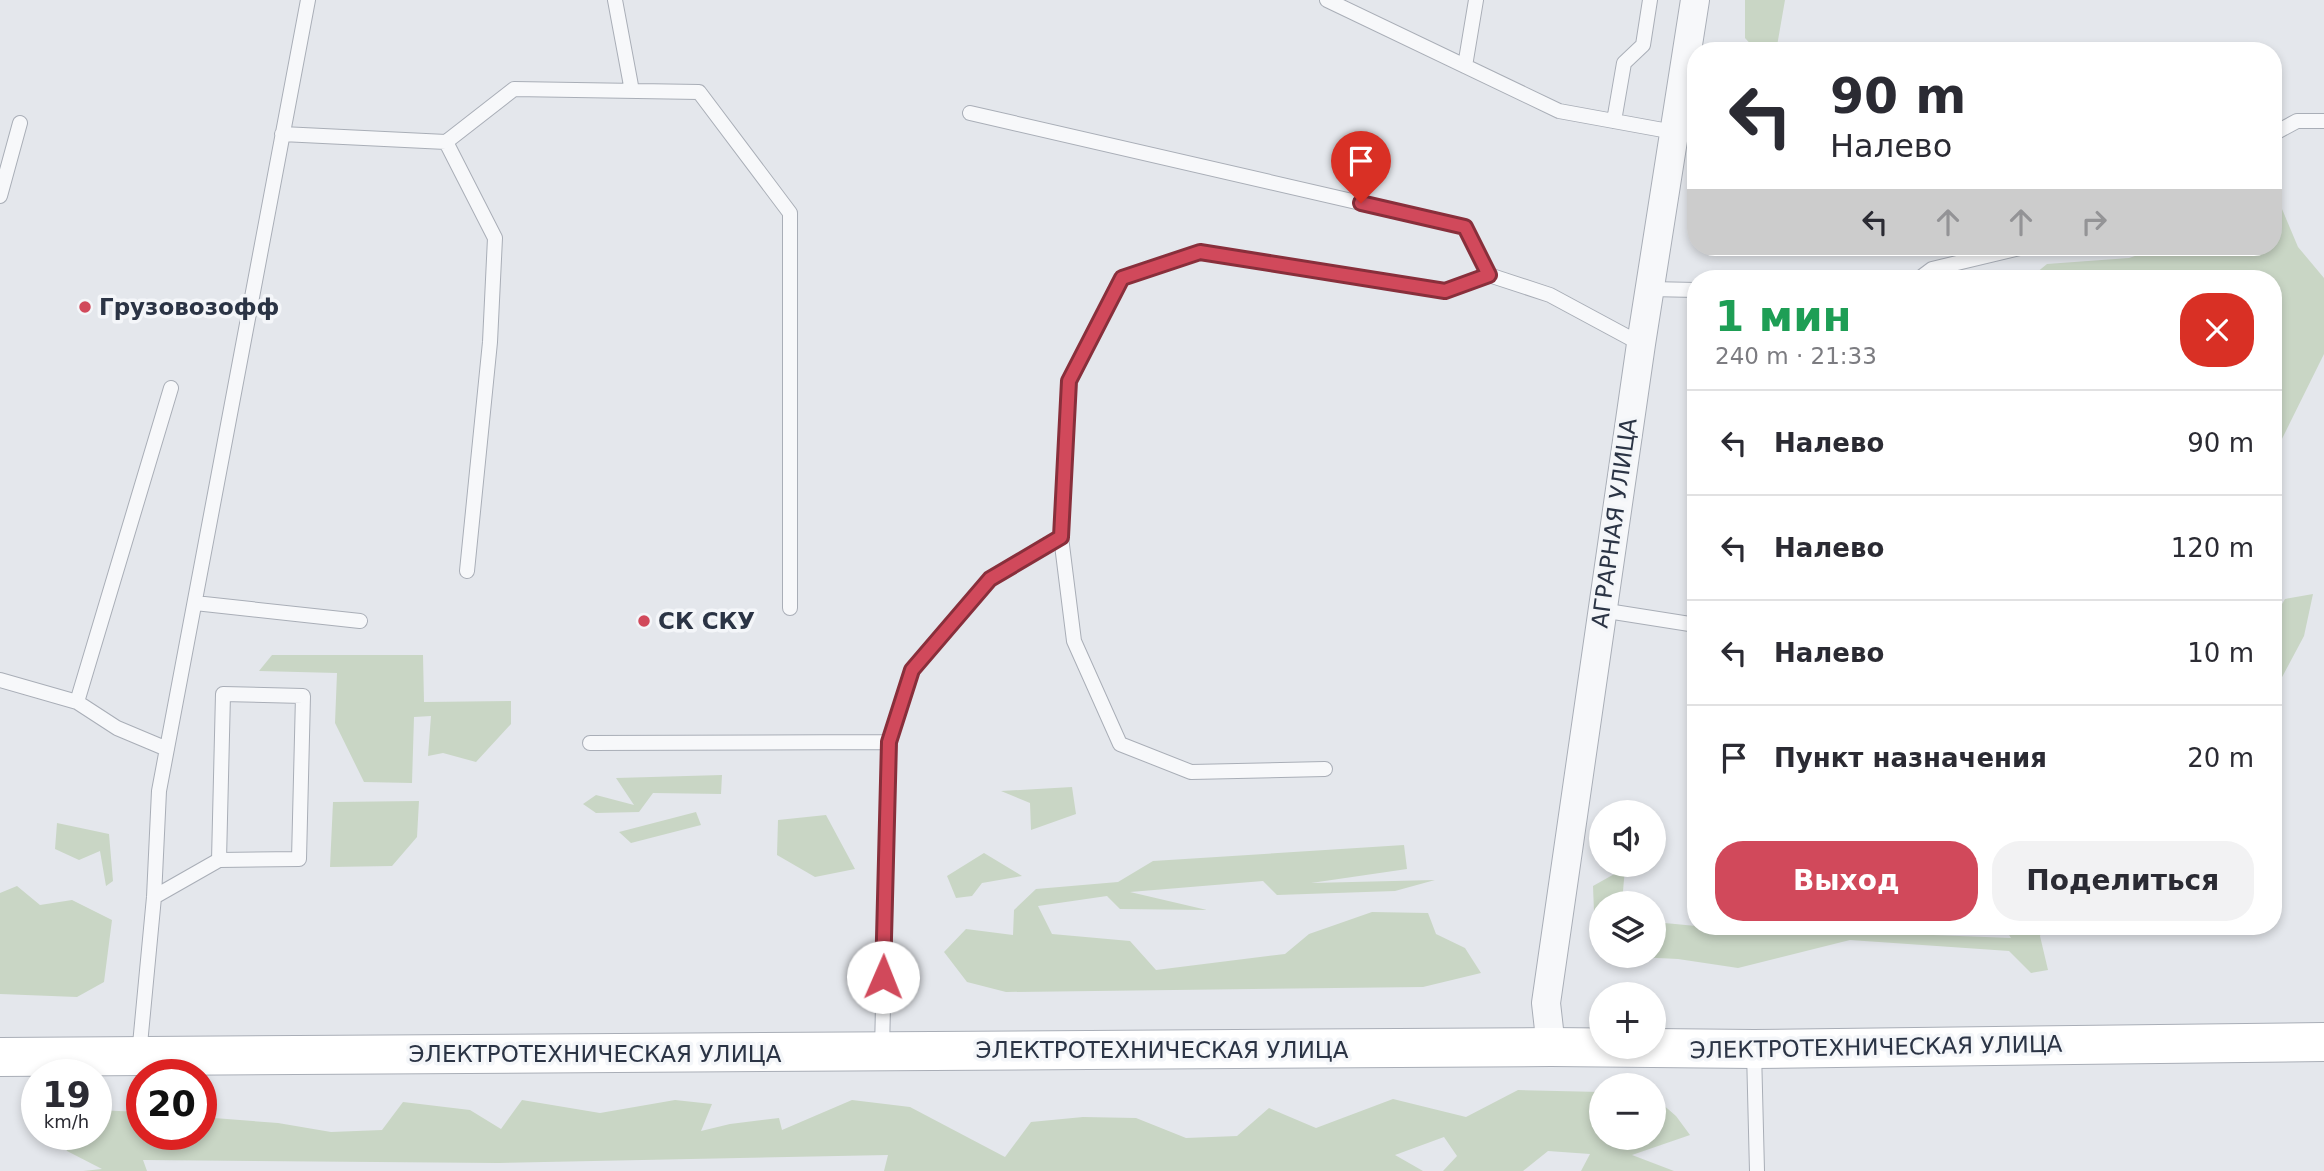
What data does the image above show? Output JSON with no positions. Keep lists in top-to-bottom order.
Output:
{
  "streets": {
    "main road": ["ЭЛЕКТРОТЕХНИЧЕСКАЯ УЛИЦА"],
    "street": ["АГРАРНАЯ УЛИЦА"]
  },
  "crossings": [
    ["АГРАРНАЯ УЛИЦА", "ЭЛЕКТРОТЕХНИЧЕСКАЯ УЛИЦА"]
  ],
  "places": ["Грузовозофф", "СК СКУ"],
  "page": {
    "turn": ["90 m", "Налево"],
    "heading": ["1 мин", "240 m · 21:33"],
    "list": [
      {
        "name": "Налево",
        "value": "90 m"
      },
      {
        "name": "Налево",
        "value": "120 m"
      },
      {
        "name": "Налево",
        "value": "10 m"
      },
      {
        "name": "Пункт назначения",
        "value": "20 m"
      }
    ],
    "map_buttons": ["+", "−"],
    "buttons": ["Выход", "Поделиться"],
    "speed": "19 km/h",
    "limit": "20"
  }
}
